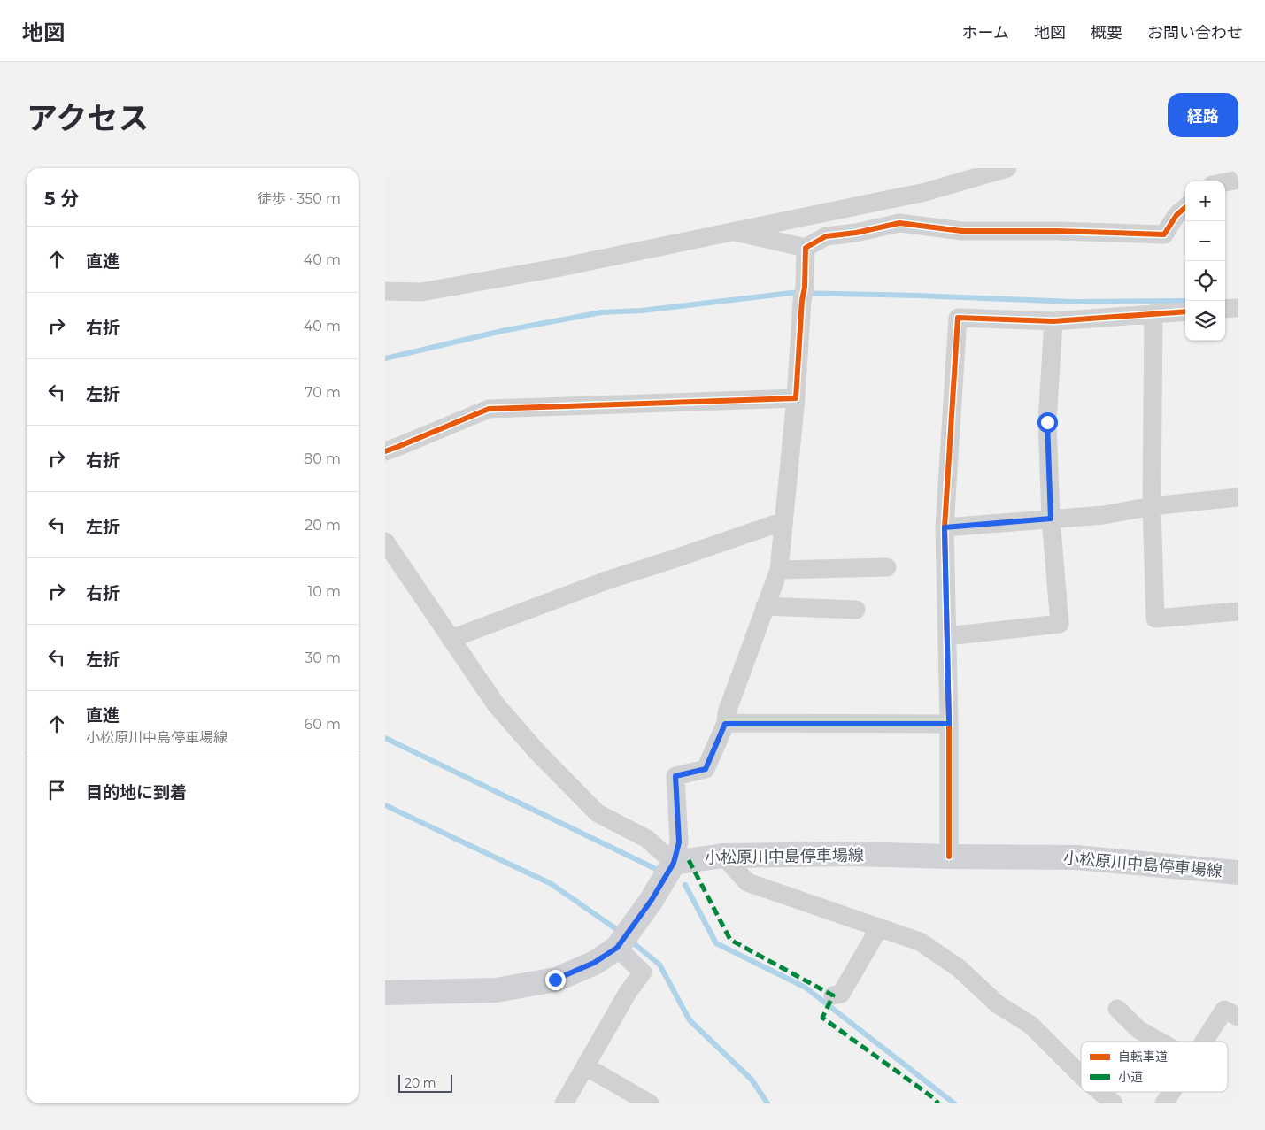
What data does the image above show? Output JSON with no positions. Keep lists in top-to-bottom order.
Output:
{
  "streets": {
    "main road": ["小松原川中島停車場線"]
  },
  "legend": ["自転車道", "小道"],
  "scale_bar": "20 m",
  "page": {
    "header": "地図",
    "nav": [
      "ホーム",
      "地図",
      "概要",
      "お問い合わせ"
    ],
    "title": "アクセス",
    "buttons": "経路",
    "heading": ["5 分", "徒歩 · 350 m"],
    "map_buttons": ["+", "−"],
    "list": [
      ["直進", "40 m"],
      ["右折", "40 m"],
      ["左折", "70 m"],
      ["右折", "80 m"],
      ["左折", "20 m"],
      ["右折", "10 m"],
      ["左折", "30 m"],
      ["直進", "小松原川中島停車場線", "60 m"],
      "目的地に到着"
    ],
    "scale": "20 m"
  }
}
